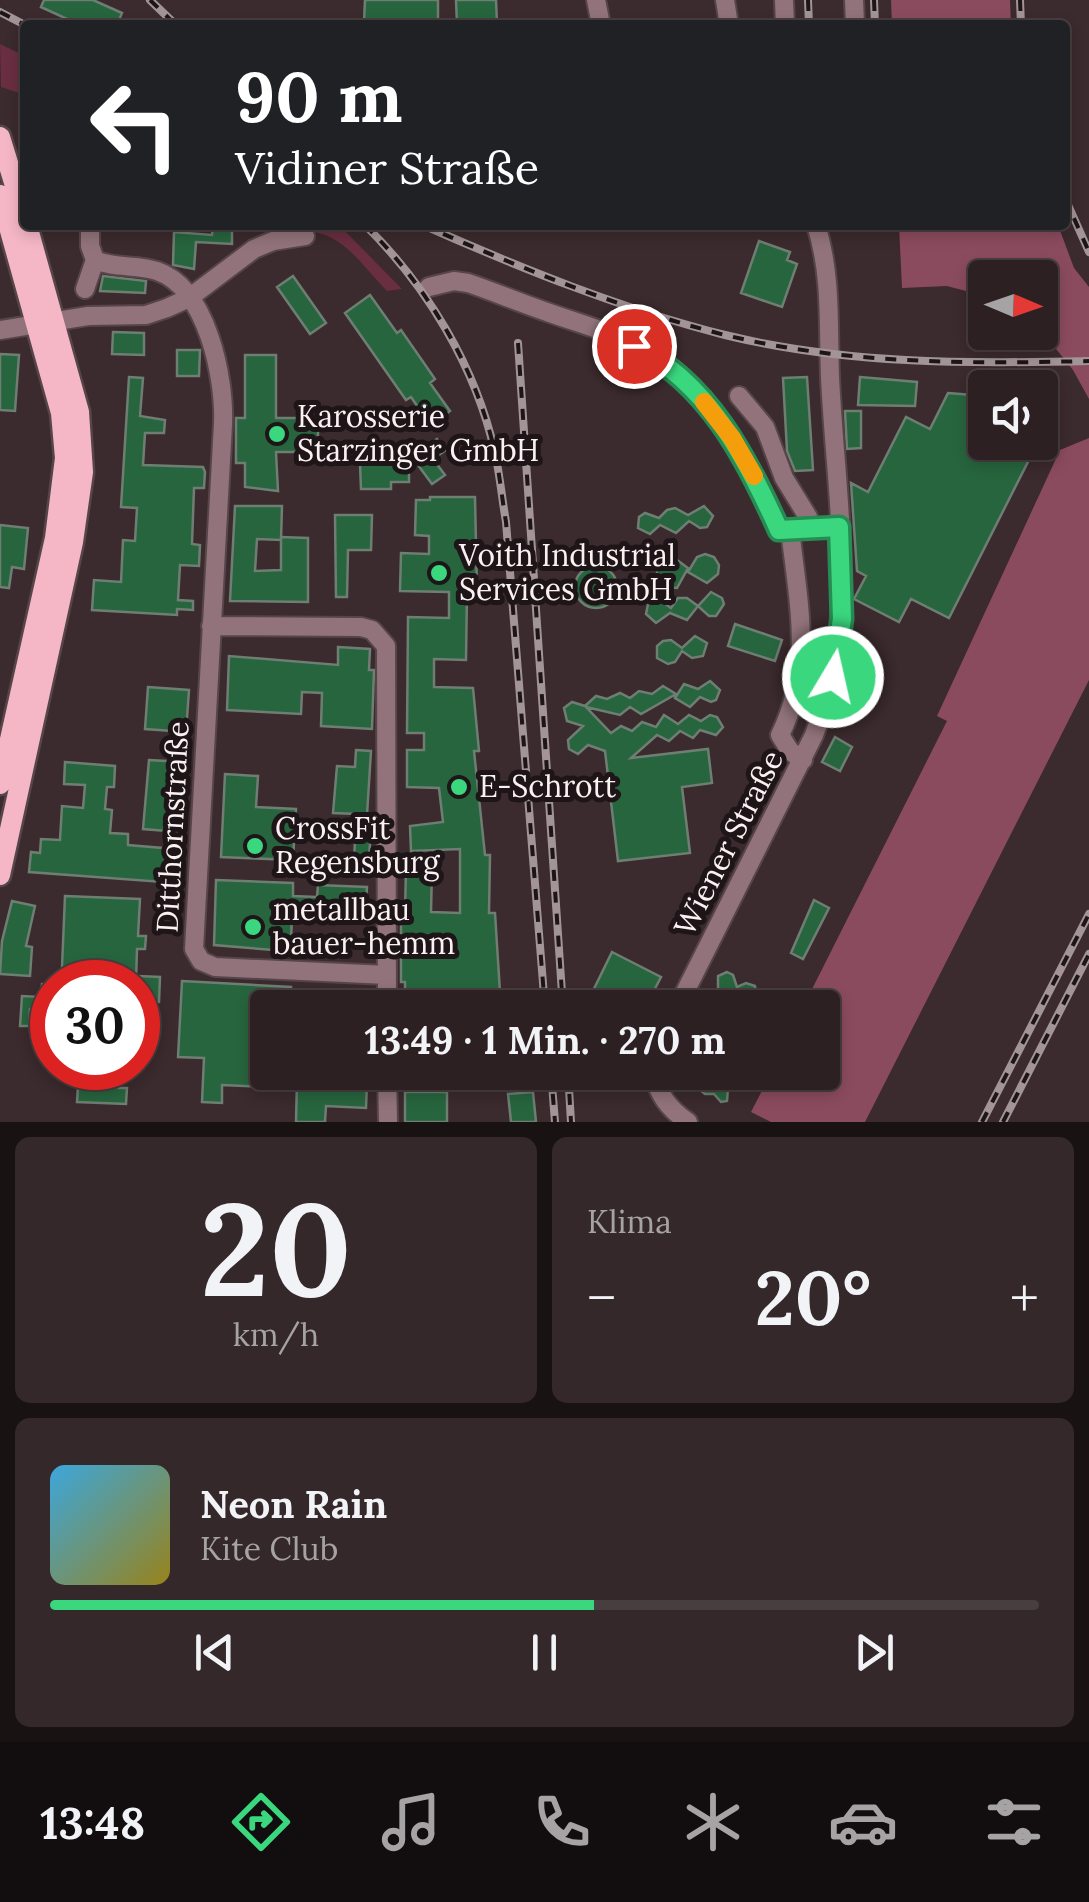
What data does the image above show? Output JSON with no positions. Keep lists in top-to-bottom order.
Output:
{
  "streets": {
    "street": ["Ditthornstraße", "Wiener Straße"]
  },
  "places": [
    "Karosserie Starzinger GmbH",
    "Voith Industrial Services GmbH",
    "E-Schrott",
    "CrossFit Regensburg",
    "metallbau bauer-hemm"
  ],
  "north": "right",
  "page": {
    "turn": ["90 m", "Vidiner Straße"],
    "limit": "30",
    "trip": "13:49 · 1 Min. · 270 m",
    "tile": [
      ["20", "km/h"],
      "Klima"
    ],
    "heat": ["−", "20°", "+"],
    "song": ["Neon Rain", "Kite Club"],
    "tabs": "13:48"
  }
}
